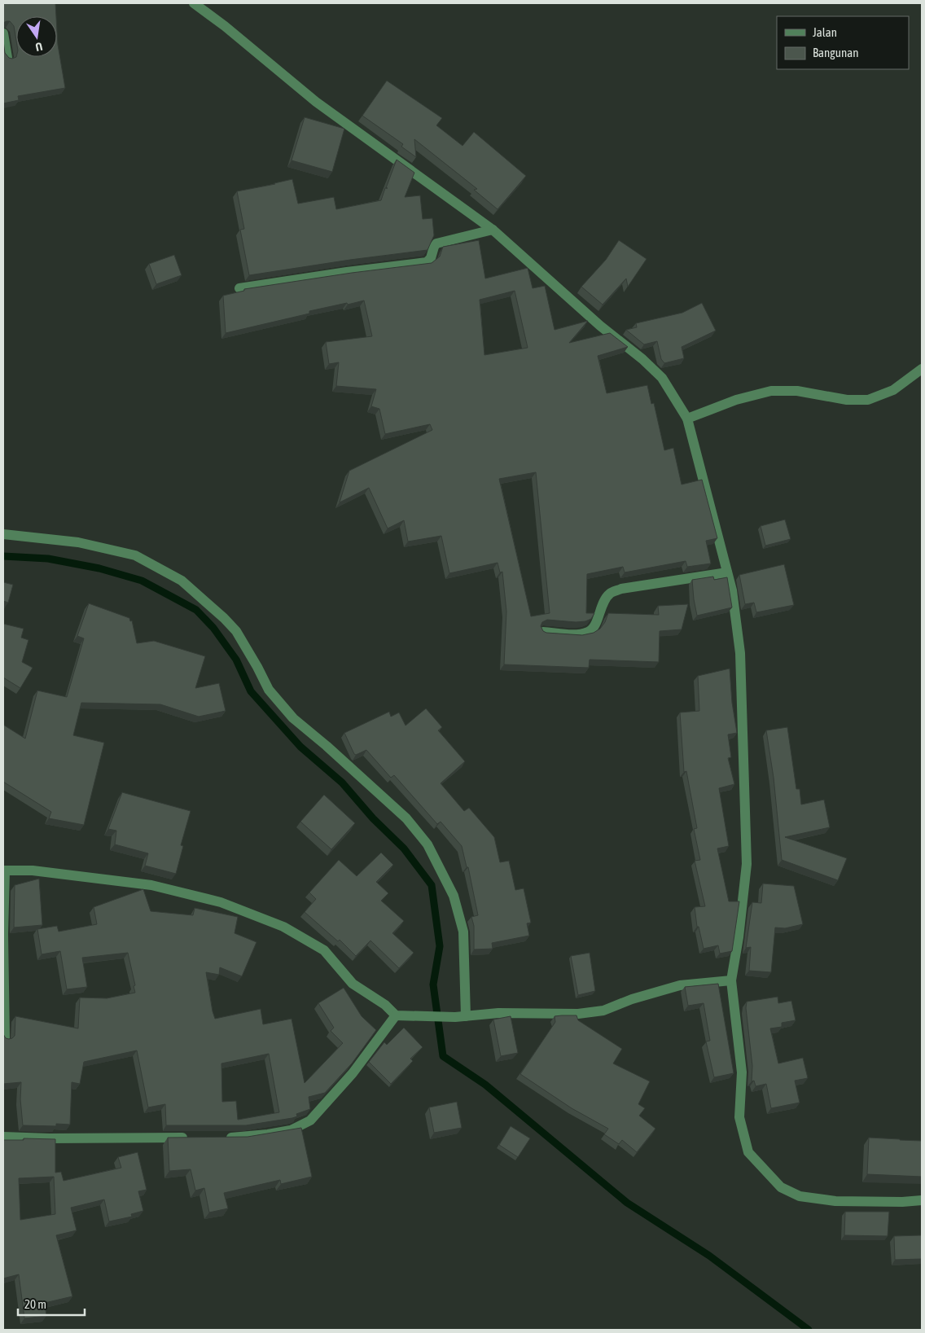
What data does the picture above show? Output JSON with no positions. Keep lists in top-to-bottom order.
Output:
{
  "legend": ["Jalan", "Bangunan"],
  "scale_bar": "20 m",
  "north": "bottom"
}
